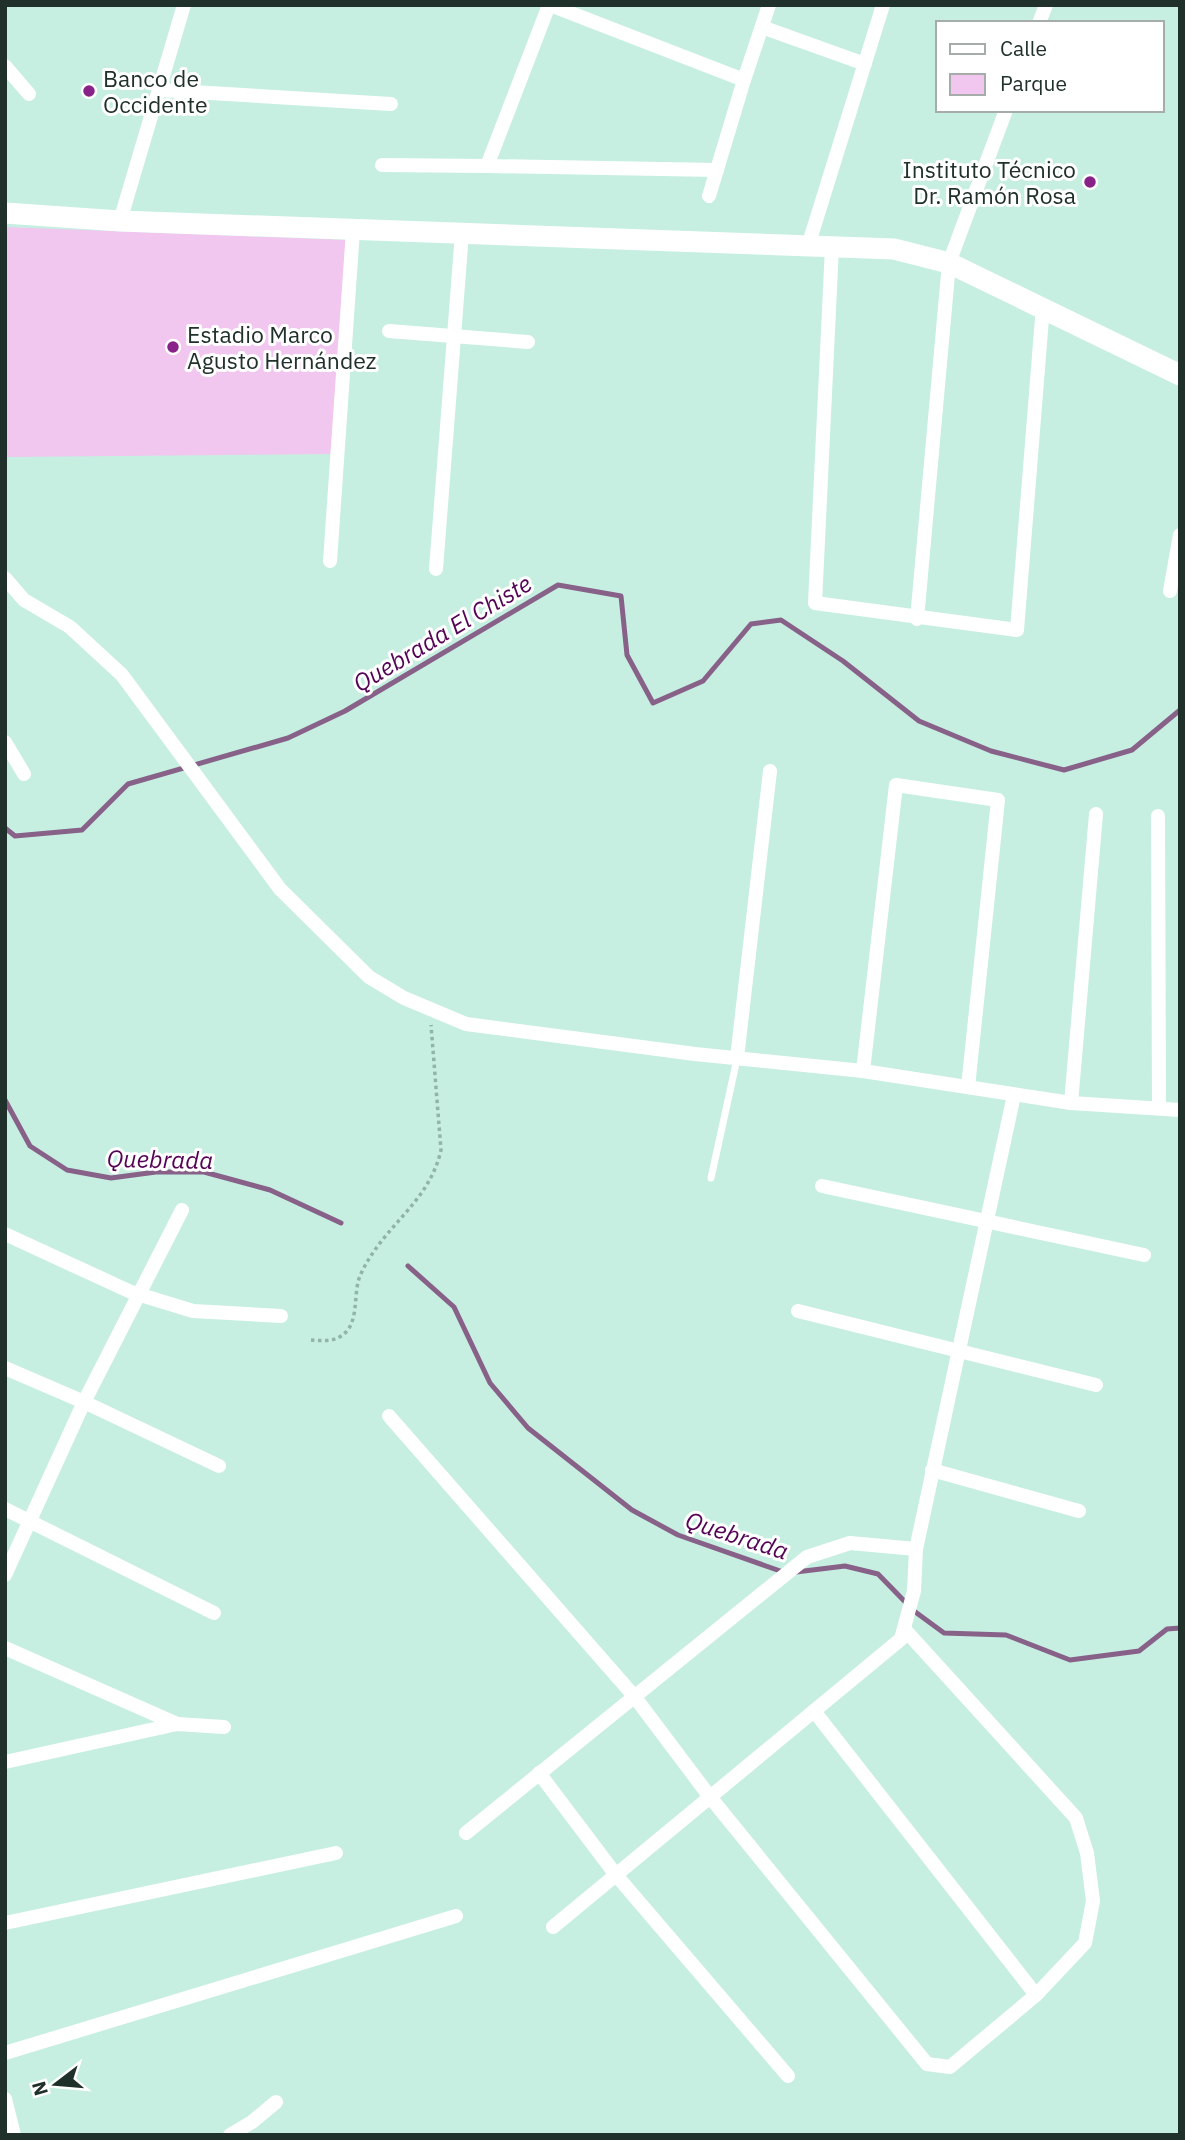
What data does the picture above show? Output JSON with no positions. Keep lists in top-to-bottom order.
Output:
{
  "water": ["Quebrada El Chiste", "Quebrada"],
  "places": ["Banco de Occidente", "Instituto Técnico Dr. Ramón Rosa", "Estadio Marco Agusto Hernández"],
  "legend": ["Calle", "Parque"],
  "north": "left"
}
